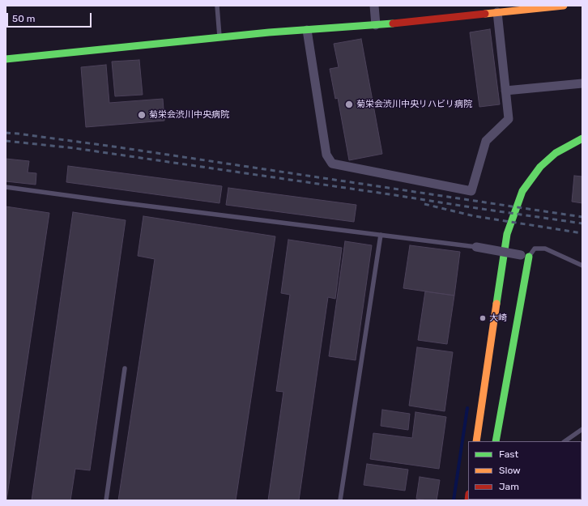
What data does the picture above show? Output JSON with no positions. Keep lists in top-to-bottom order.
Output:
{
  "places": ["菊栄会渋川中央リハビリ病院", "菊栄会渋川中央病院", "大崎"],
  "legend": ["Fast", "Slow", "Jam"],
  "scale_bar": "50 m"
}
